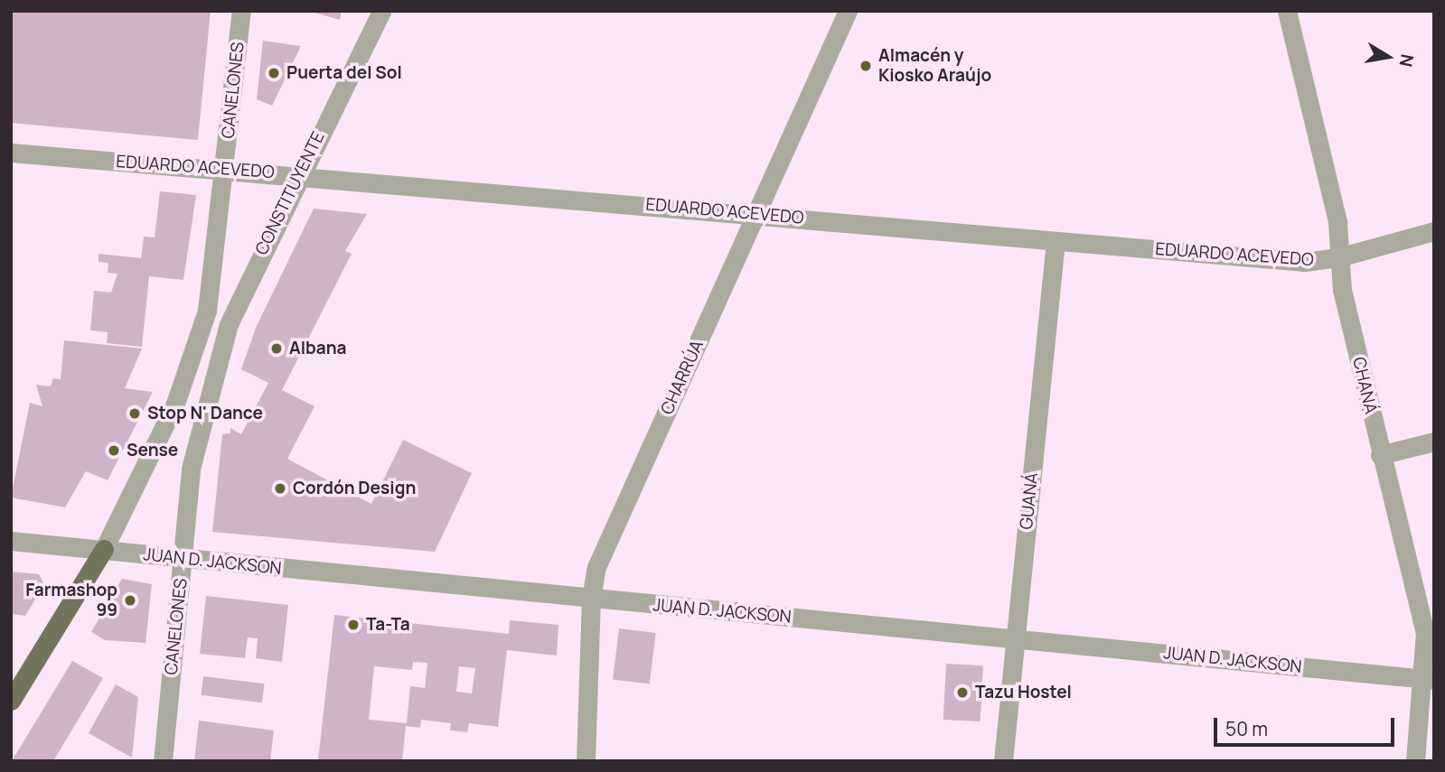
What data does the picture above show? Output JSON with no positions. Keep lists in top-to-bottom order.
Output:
{
  "streets": {
    "street": [
      "CANELONES",
      "EDUARDO ACEVEDO",
      "CONSTITUYENTE",
      "CHARRÚA",
      "CHANÁ",
      "GUANÁ",
      "JUAN D. JACKSON"
    ]
  },
  "crossings": [
    ["CANELONES", "EDUARDO ACEVEDO"],
    ["CANELONES", "CONSTITUYENTE"],
    ["CANELONES", "JUAN D. JACKSON"],
    ["EDUARDO ACEVEDO", "CONSTITUYENTE"],
    ["EDUARDO ACEVEDO", "CHARRÚA"],
    ["EDUARDO ACEVEDO", "CHANÁ"],
    ["EDUARDO ACEVEDO", "GUANÁ"],
    ["CHARRÚA", "JUAN D. JACKSON"],
    ["CHANÁ", "JUAN D. JACKSON"],
    ["GUANÁ", "JUAN D. JACKSON"]
  ],
  "places": [
    "Almacén y Kiosko Araújo",
    "Puerta del Sol",
    "Albana",
    "Stop N' Dance",
    "Sense",
    "Cordón Design",
    "Farmashop 99",
    "Ta-Ta",
    "Tazu Hostel"
  ],
  "scale_bar": "50 m",
  "north": "right"
}
